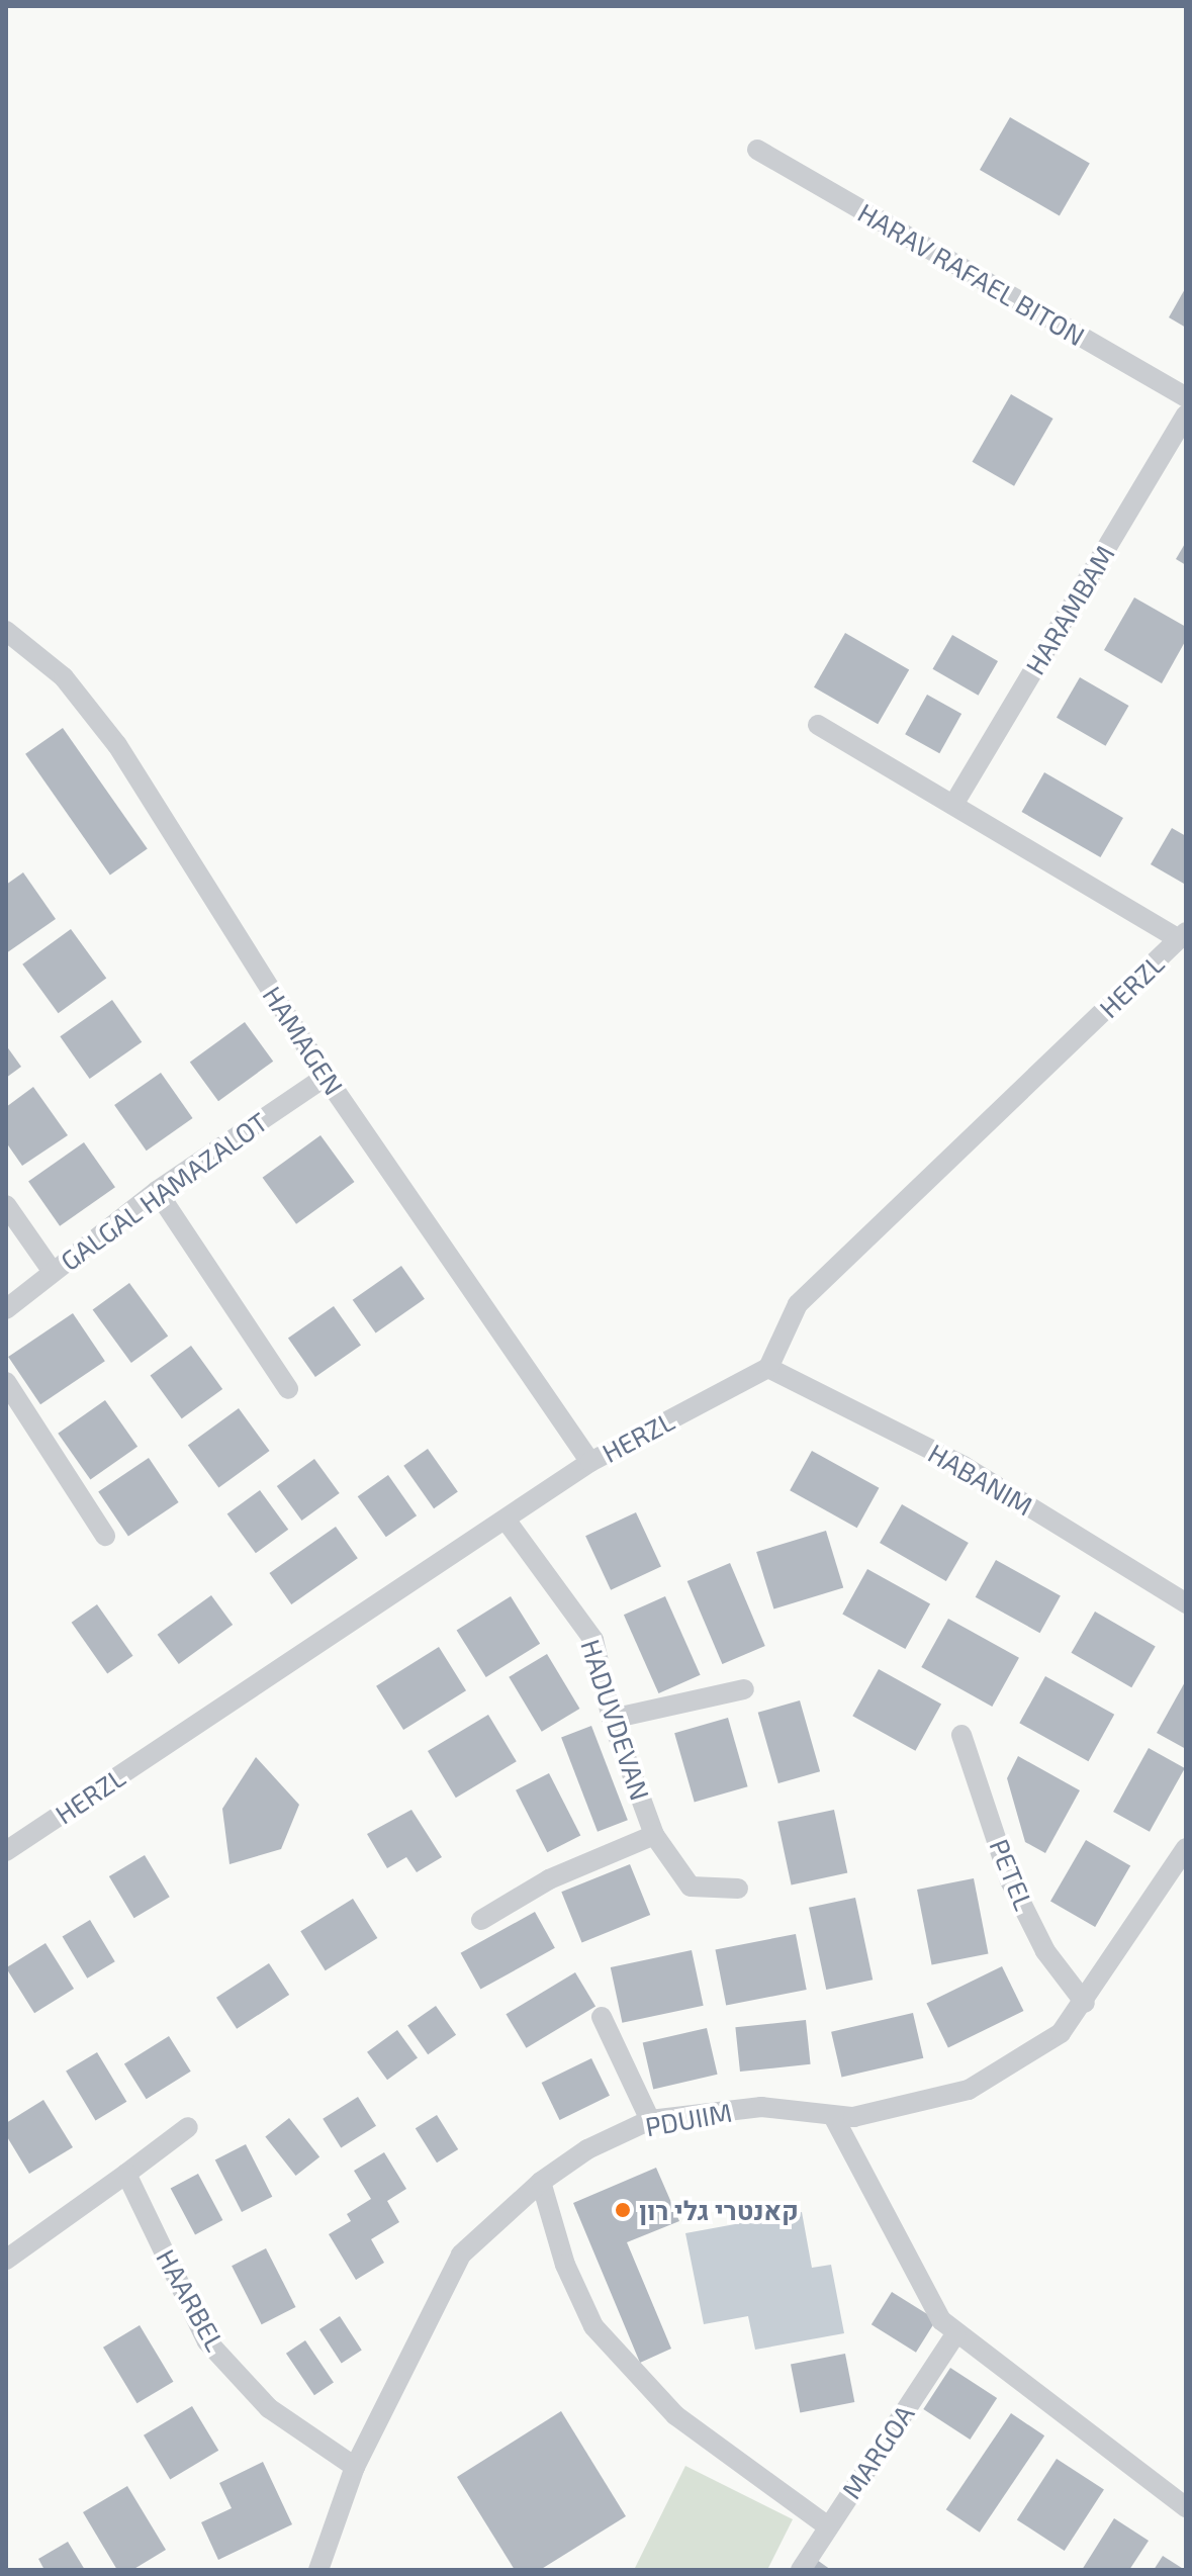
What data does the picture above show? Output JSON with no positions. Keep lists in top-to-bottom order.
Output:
{
  "streets": {
    "street": [
      "HARAV RAFAEL BITON",
      "HARAMBAM",
      "HERZL",
      "HAMAGEN",
      "GALGAL HAMAZALOT",
      "HABANIM",
      "HADUVDEVAN",
      "PETEL",
      "PDUIIM",
      "HAARBEL",
      "MARGOA"
    ]
  },
  "crossings": [
    ["HERZL", "HAMAGEN"],
    ["HERZL", "HABANIM"],
    ["HERZL", "HADUVDEVAN"],
    ["HAMAGEN", "GALGAL HAMAZALOT"],
    ["PETEL", "PDUIIM"],
    ["PDUIIM", "HAARBEL"]
  ],
  "places": ["קאנטרי גלי רון"]
}
